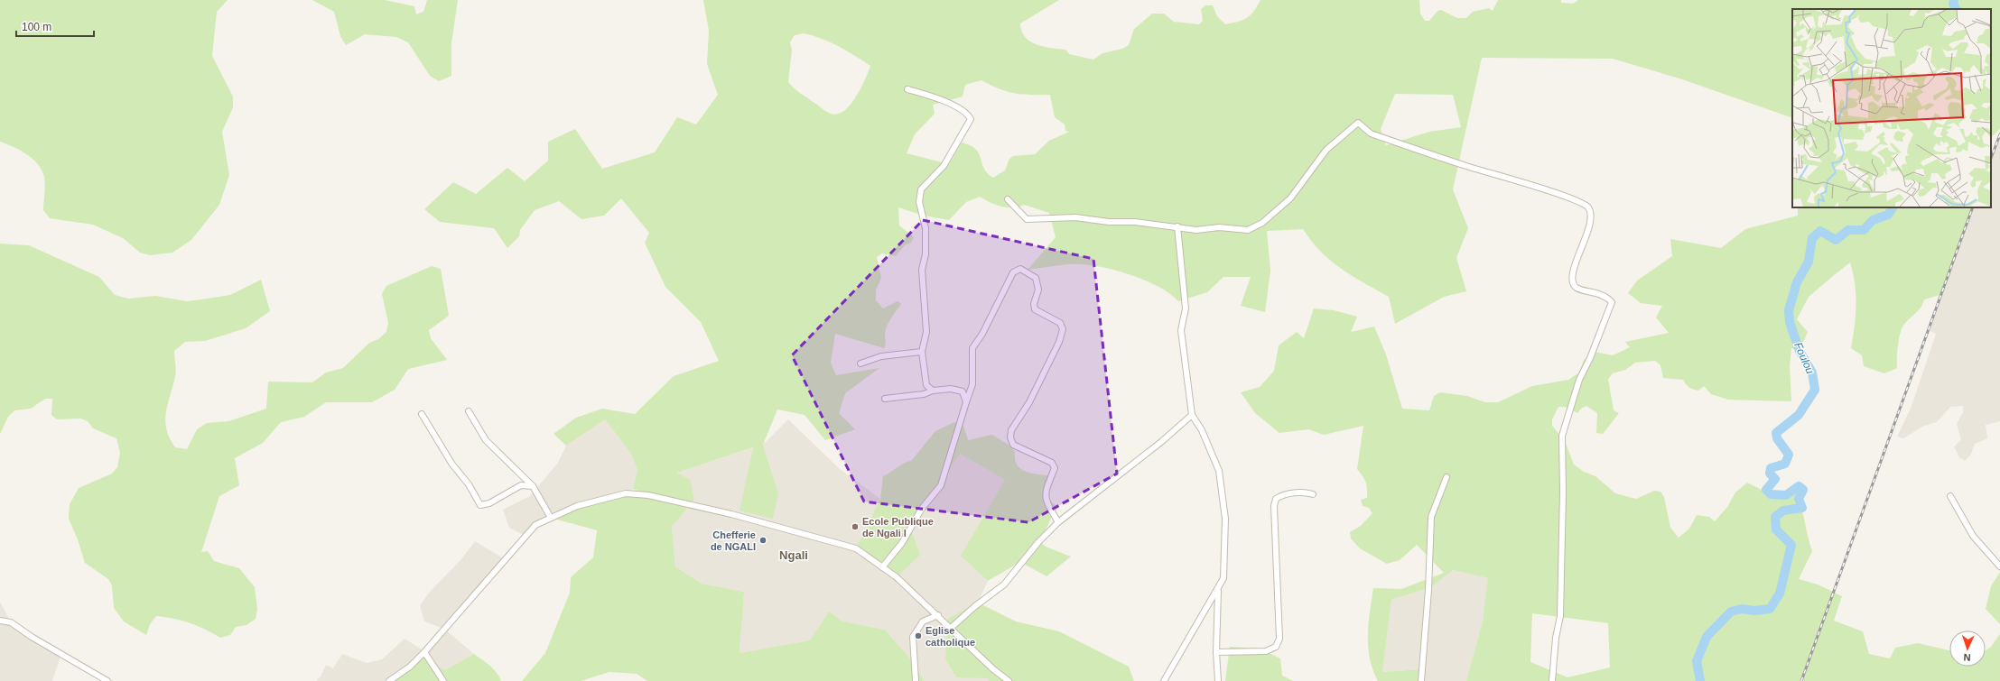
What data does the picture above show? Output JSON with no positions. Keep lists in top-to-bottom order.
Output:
{
  "districts": ["Ngali"],
  "water": ["Foulou"],
  "places": ["Ecole Publique de Ngali I", "Chefferie de NGALI", "Eglise catholique"],
  "scale_bar": "100 m",
  "north": "bottom"
}
